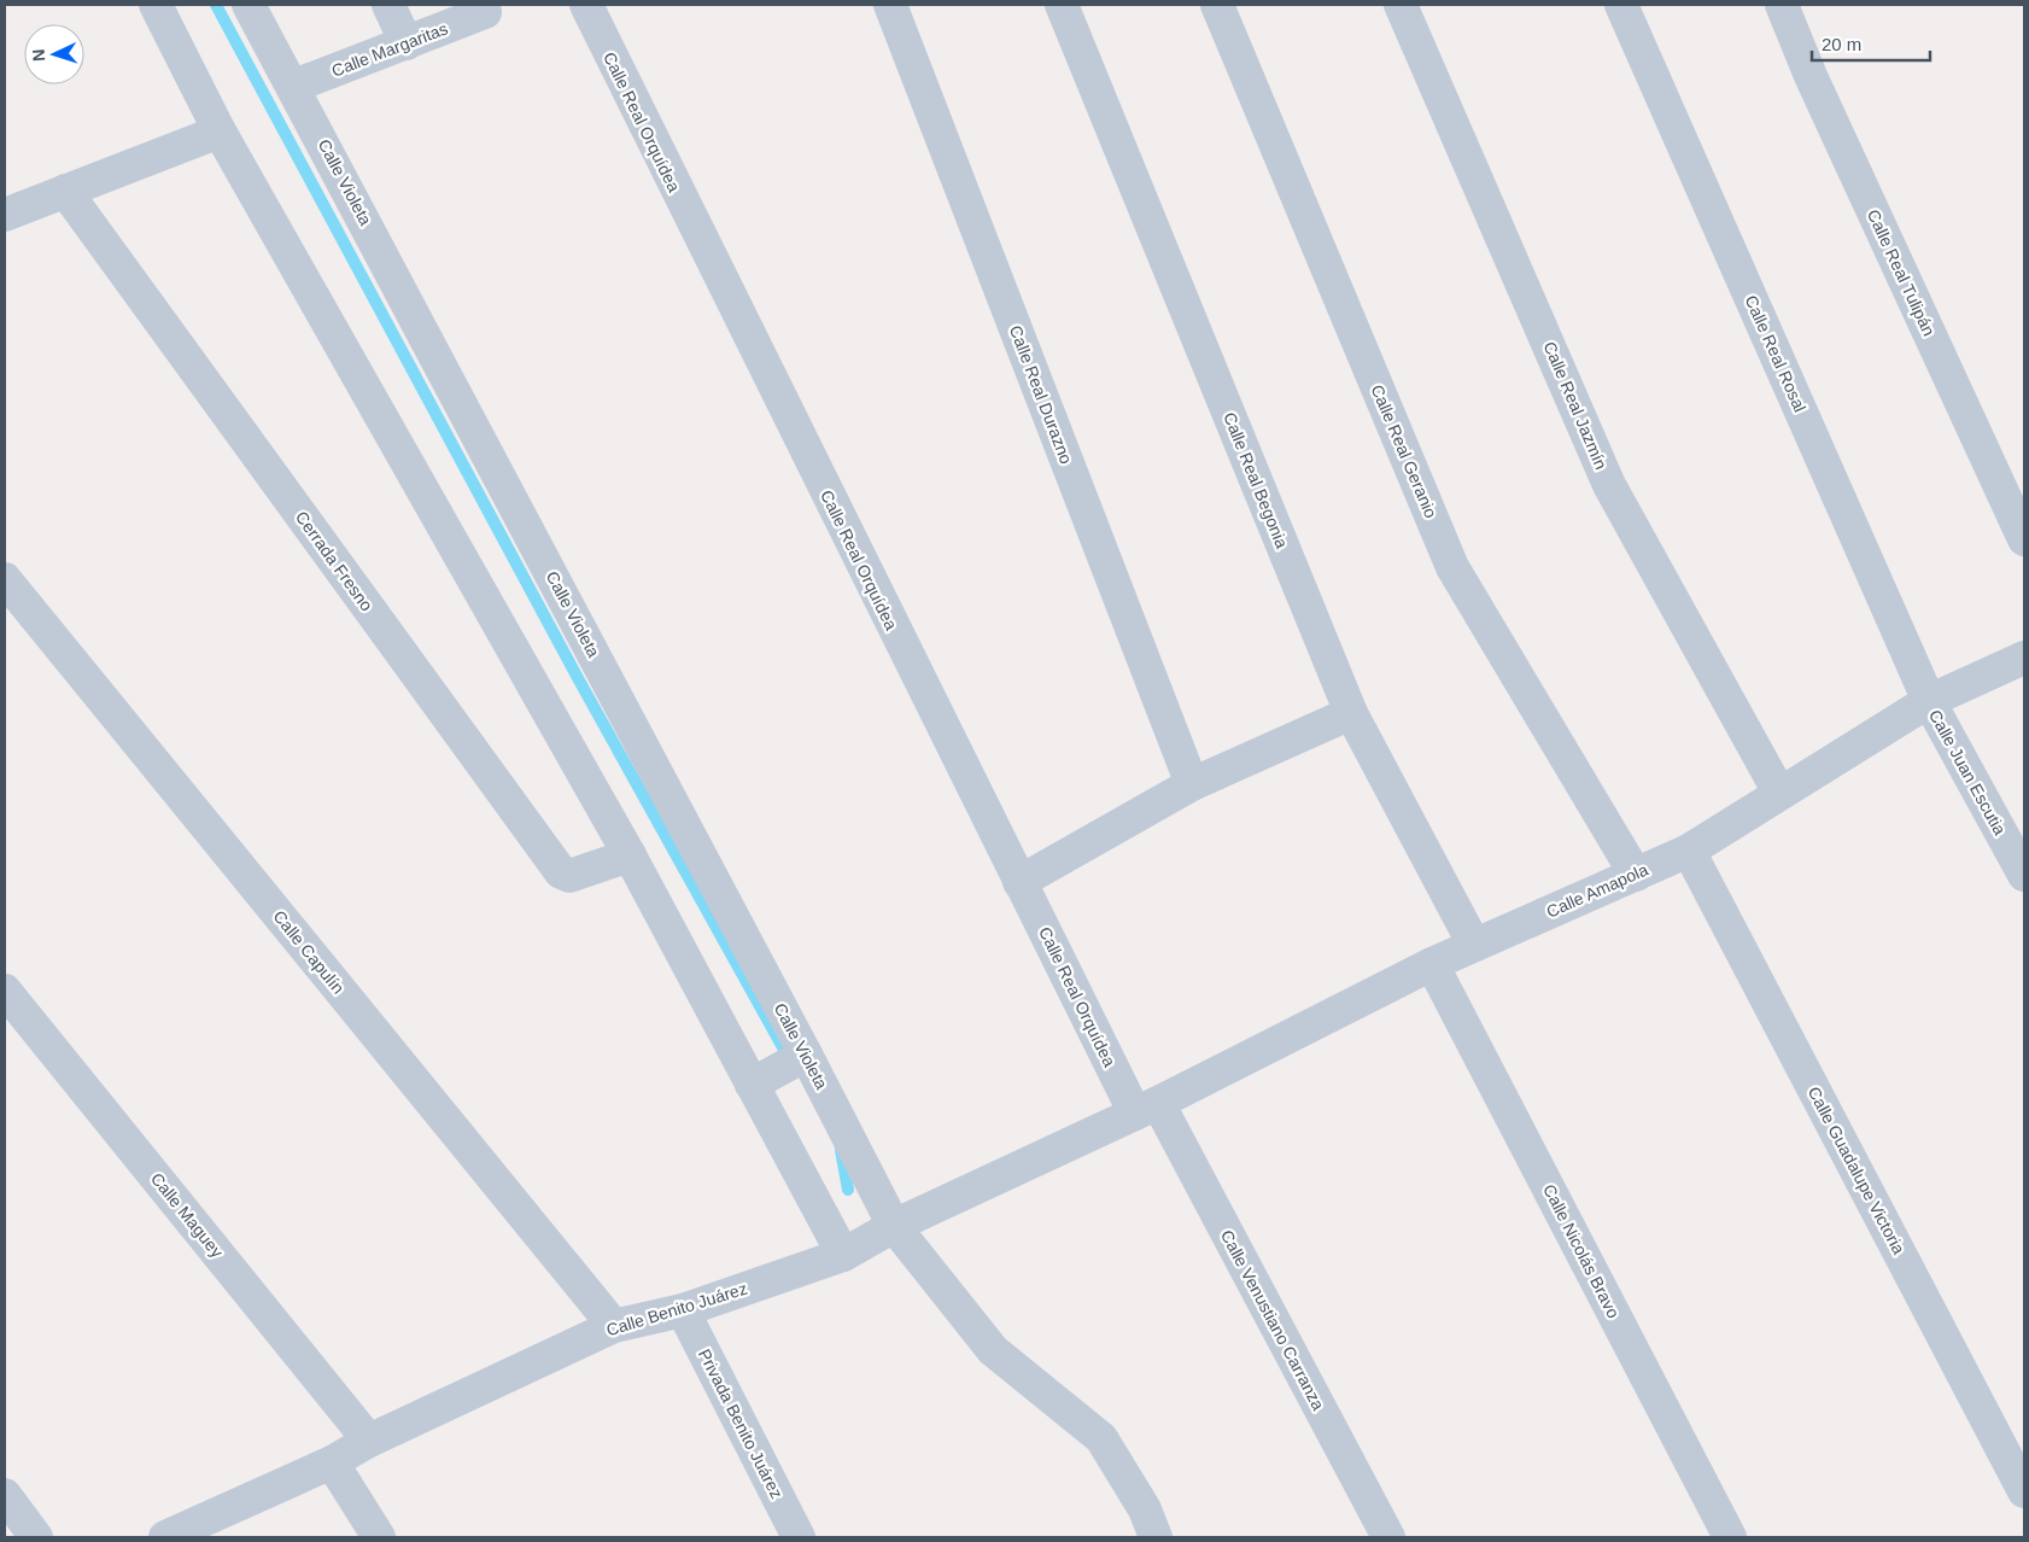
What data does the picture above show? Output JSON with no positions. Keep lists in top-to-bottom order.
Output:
{
  "streets": {
    "street": [
      "Calle Margaritas",
      "Calle Real Orquídea",
      "Calle Violeta",
      "Calle Real Tulipán",
      "Calle Real Rosal",
      "Calle Real Durazno",
      "Calle Real Jazmín",
      "Calle Real Geranio",
      "Calle Real Begonia",
      "Cerrada Fresno",
      "Calle Juan Escutia",
      "Calle Amapola",
      "Calle Capulín",
      "Calle Guadalupe Victoria",
      "Calle Maguey",
      "Calle Nicolás Bravo",
      "Calle Benito Juárez",
      "Calle Venustiano Carranza",
      "Privada Benito Juárez"
    ]
  },
  "crossings": [
    ["Calle Margaritas", "Calle Violeta"],
    ["Calle Real Orquídea", "Calle Amapola"],
    ["Calle Real Orquídea", "Calle Benito Juárez"],
    ["Calle Real Orquídea", "Calle Venustiano Carranza"],
    ["Calle Violeta", "Calle Benito Juárez"],
    ["Calle Real Rosal", "Calle Juan Escutia"],
    ["Calle Real Rosal", "Calle Amapola"],
    ["Calle Real Jazmín", "Calle Amapola"],
    ["Calle Real Geranio", "Calle Amapola"],
    ["Calle Real Begonia", "Calle Amapola"],
    ["Calle Juan Escutia", "Calle Amapola"],
    ["Calle Amapola", "Calle Guadalupe Victoria"],
    ["Calle Amapola", "Calle Nicolás Bravo"],
    ["Calle Amapola", "Calle Benito Juárez"],
    ["Calle Amapola", "Calle Venustiano Carranza"],
    ["Calle Capulín", "Calle Benito Juárez"],
    ["Calle Maguey", "Calle Benito Juárez"],
    ["Calle Benito Juárez", "Calle Venustiano Carranza"],
    ["Calle Benito Juárez", "Privada Benito Juárez"]
  ],
  "scale_bar": "20 m",
  "north": "left"
}
